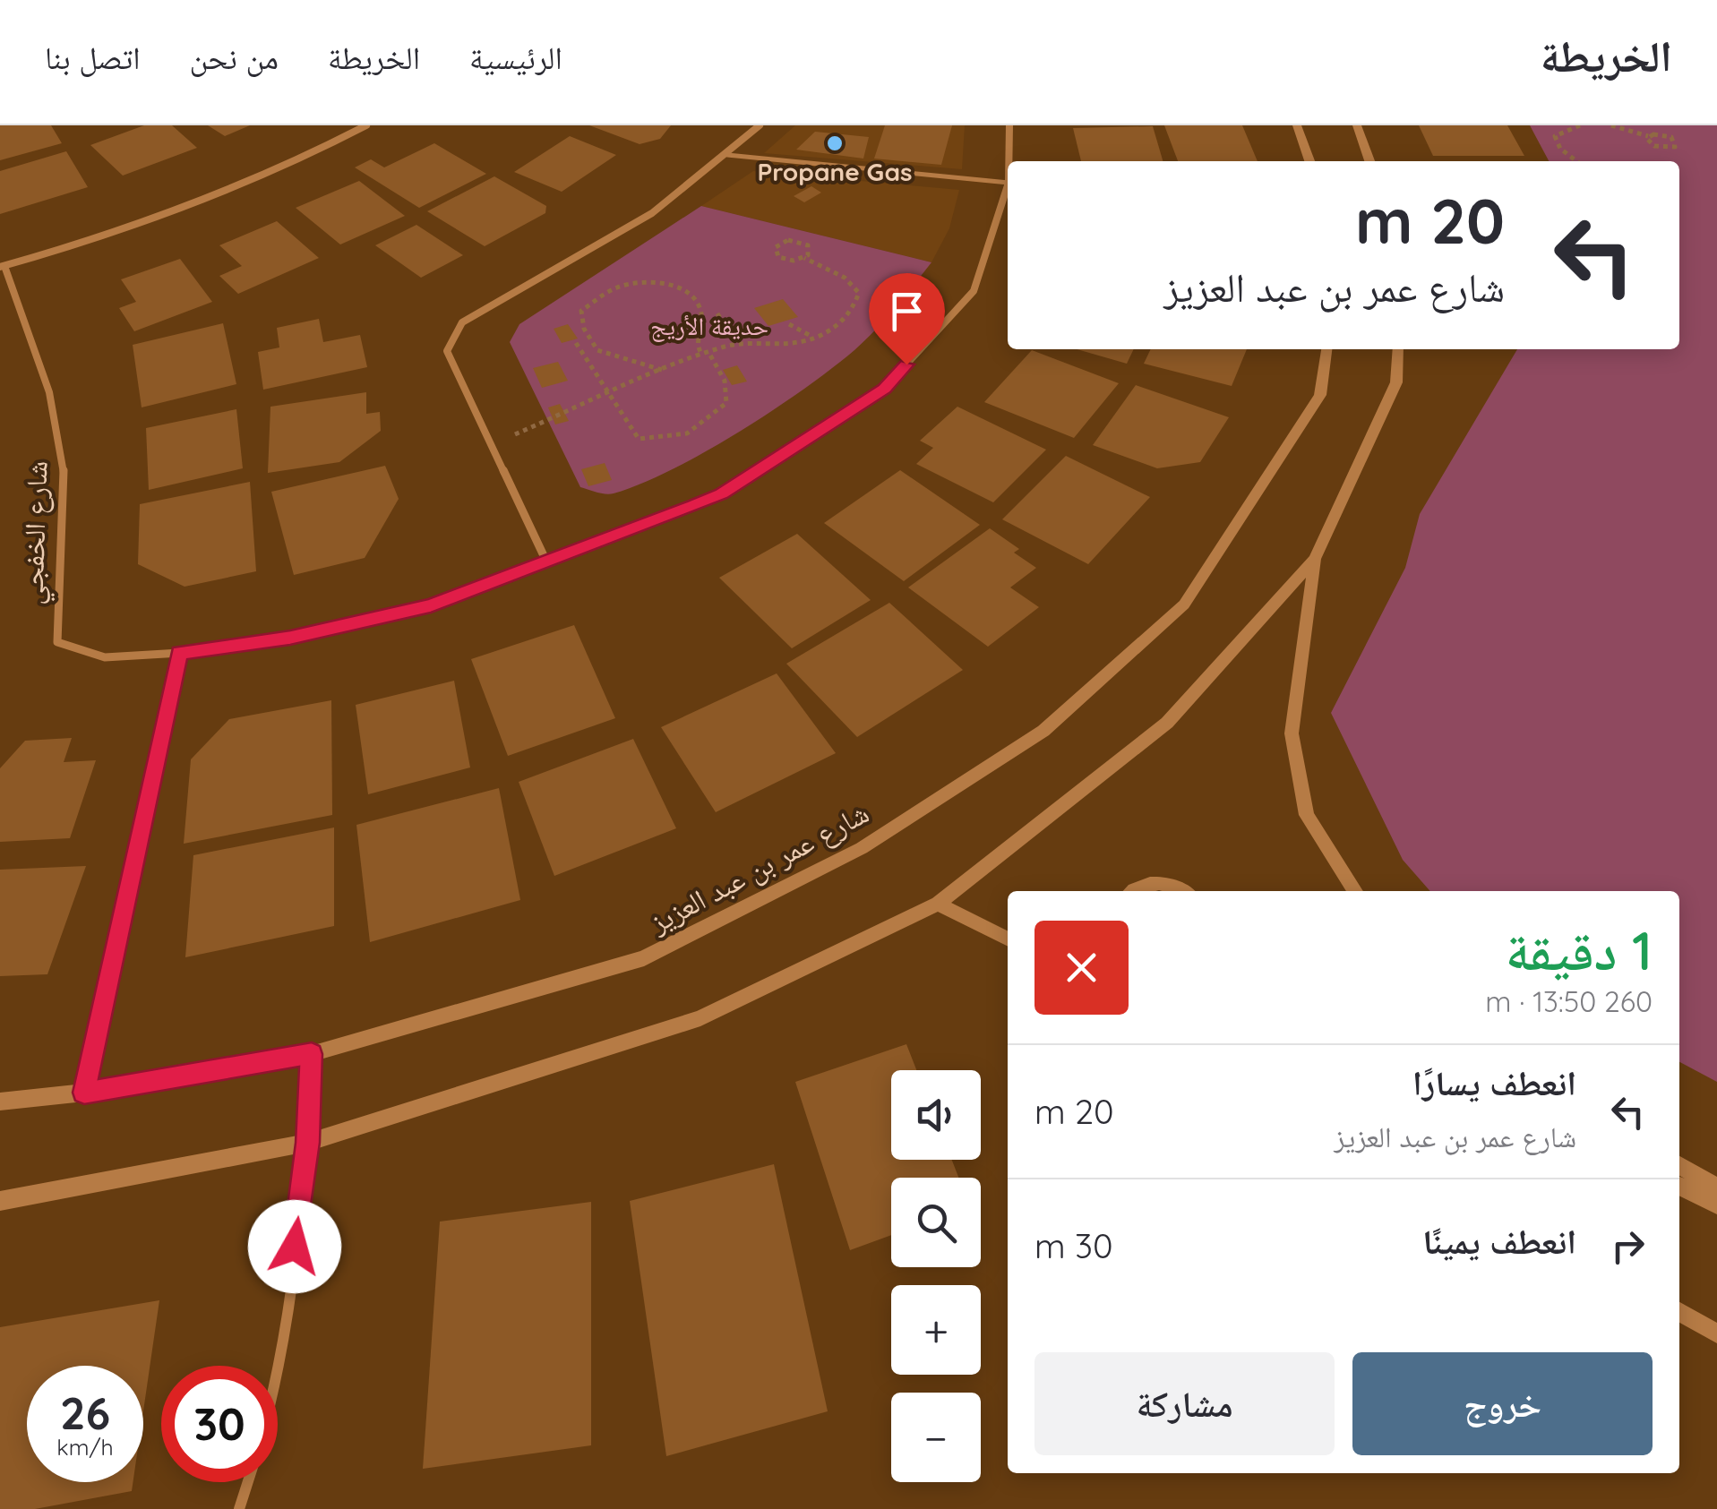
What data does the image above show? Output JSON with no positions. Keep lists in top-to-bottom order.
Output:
{
  "streets": {
    "street": ["شارع الخفجي", "شارع عمر بن عبد العزيز"]
  },
  "parks": ["حديقة الأريج"],
  "places": ["Propane Gas"],
  "page": {
    "header": "الخريطة",
    "nav": [
      "الرئيسية",
      "الخريطة",
      "من نحن",
      "اتصل بنا"
    ],
    "turn": ["20 m", "شارع عمر بن عبد العزيز"],
    "heading": ["1 دقيقة", "260 m · 13:50"],
    "list": [
      {
        "name": "انعطف يسارًا",
        "note": "شارع عمر بن عبد العزيز",
        "value": "20 m"
      },
      {
        "name": "انعطف يمينًا",
        "value": "30 m"
      }
    ],
    "map_buttons": ["+", "−"],
    "buttons": ["خروج", "مشاركة"],
    "speed": "26 km/h",
    "limit": "30"
  }
}
